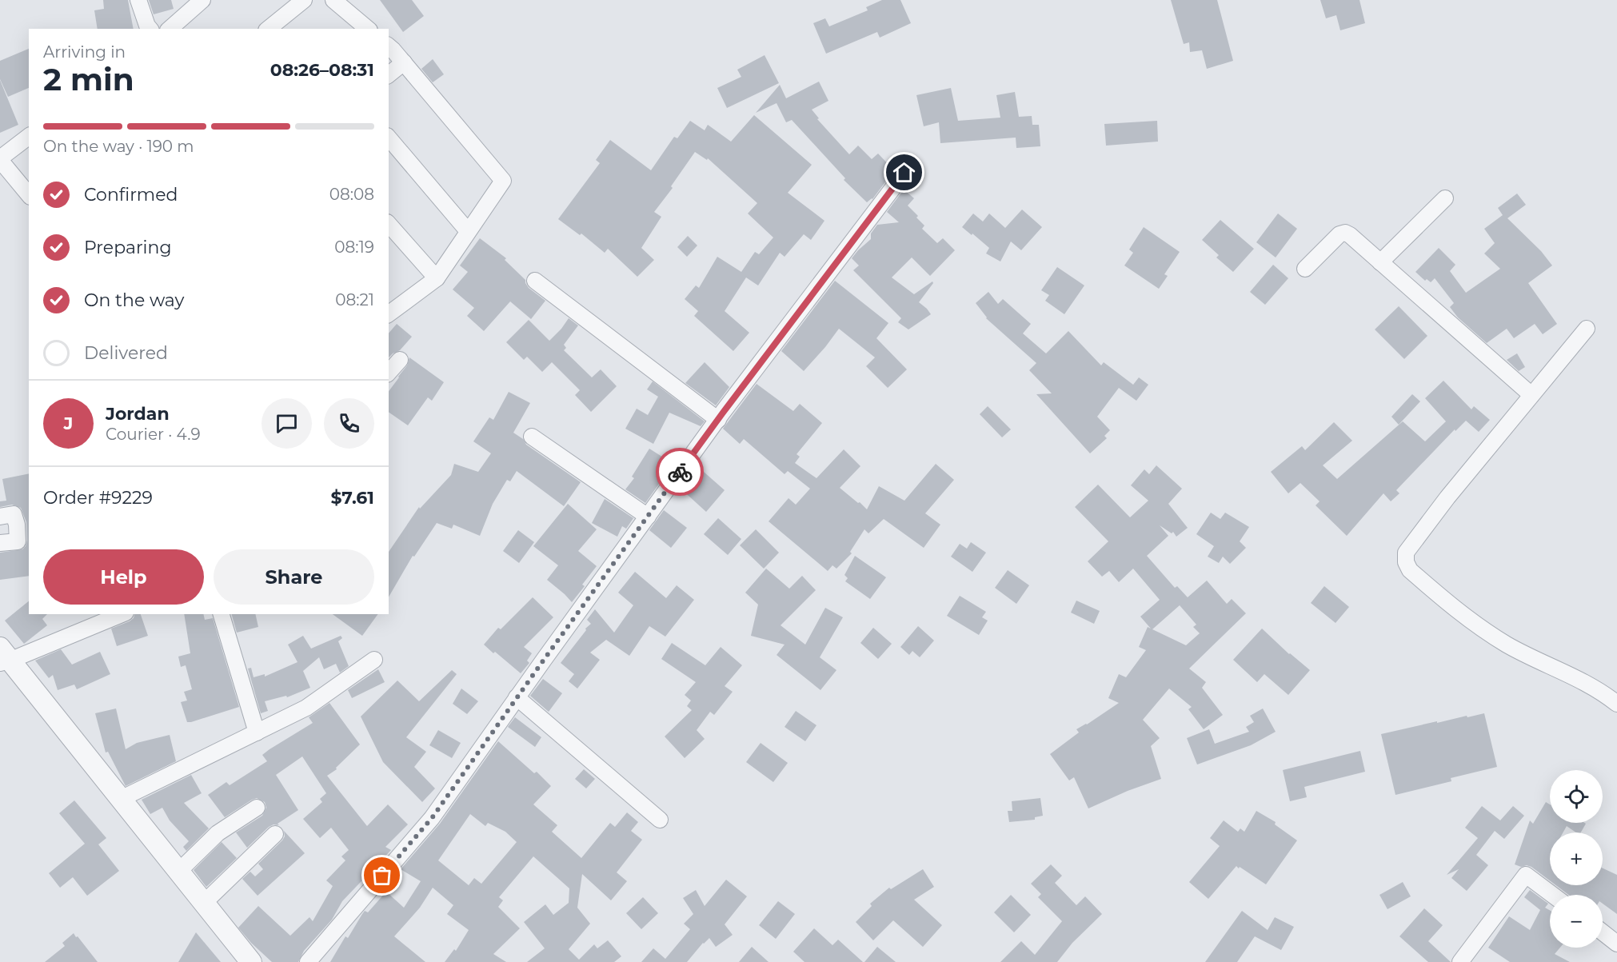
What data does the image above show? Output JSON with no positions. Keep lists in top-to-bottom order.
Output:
{
  "page": {
    "heading": ["2 min", "Arriving in", "08:26–08:31"],
    "panel": [
      "Jordan",
      "Courier · 4.9",
      "Order #9229",
      "$7.61"
    ],
    "bar": "On the way · 190 m",
    "list": [
      ["Confirmed", "08:08"],
      ["Preparing", "08:19"],
      ["On the way", "08:21"],
      "Delivered"
    ],
    "round": "J",
    "buttons": ["Help", "Share"],
    "map_buttons": ["+", "−"]
  }
}
